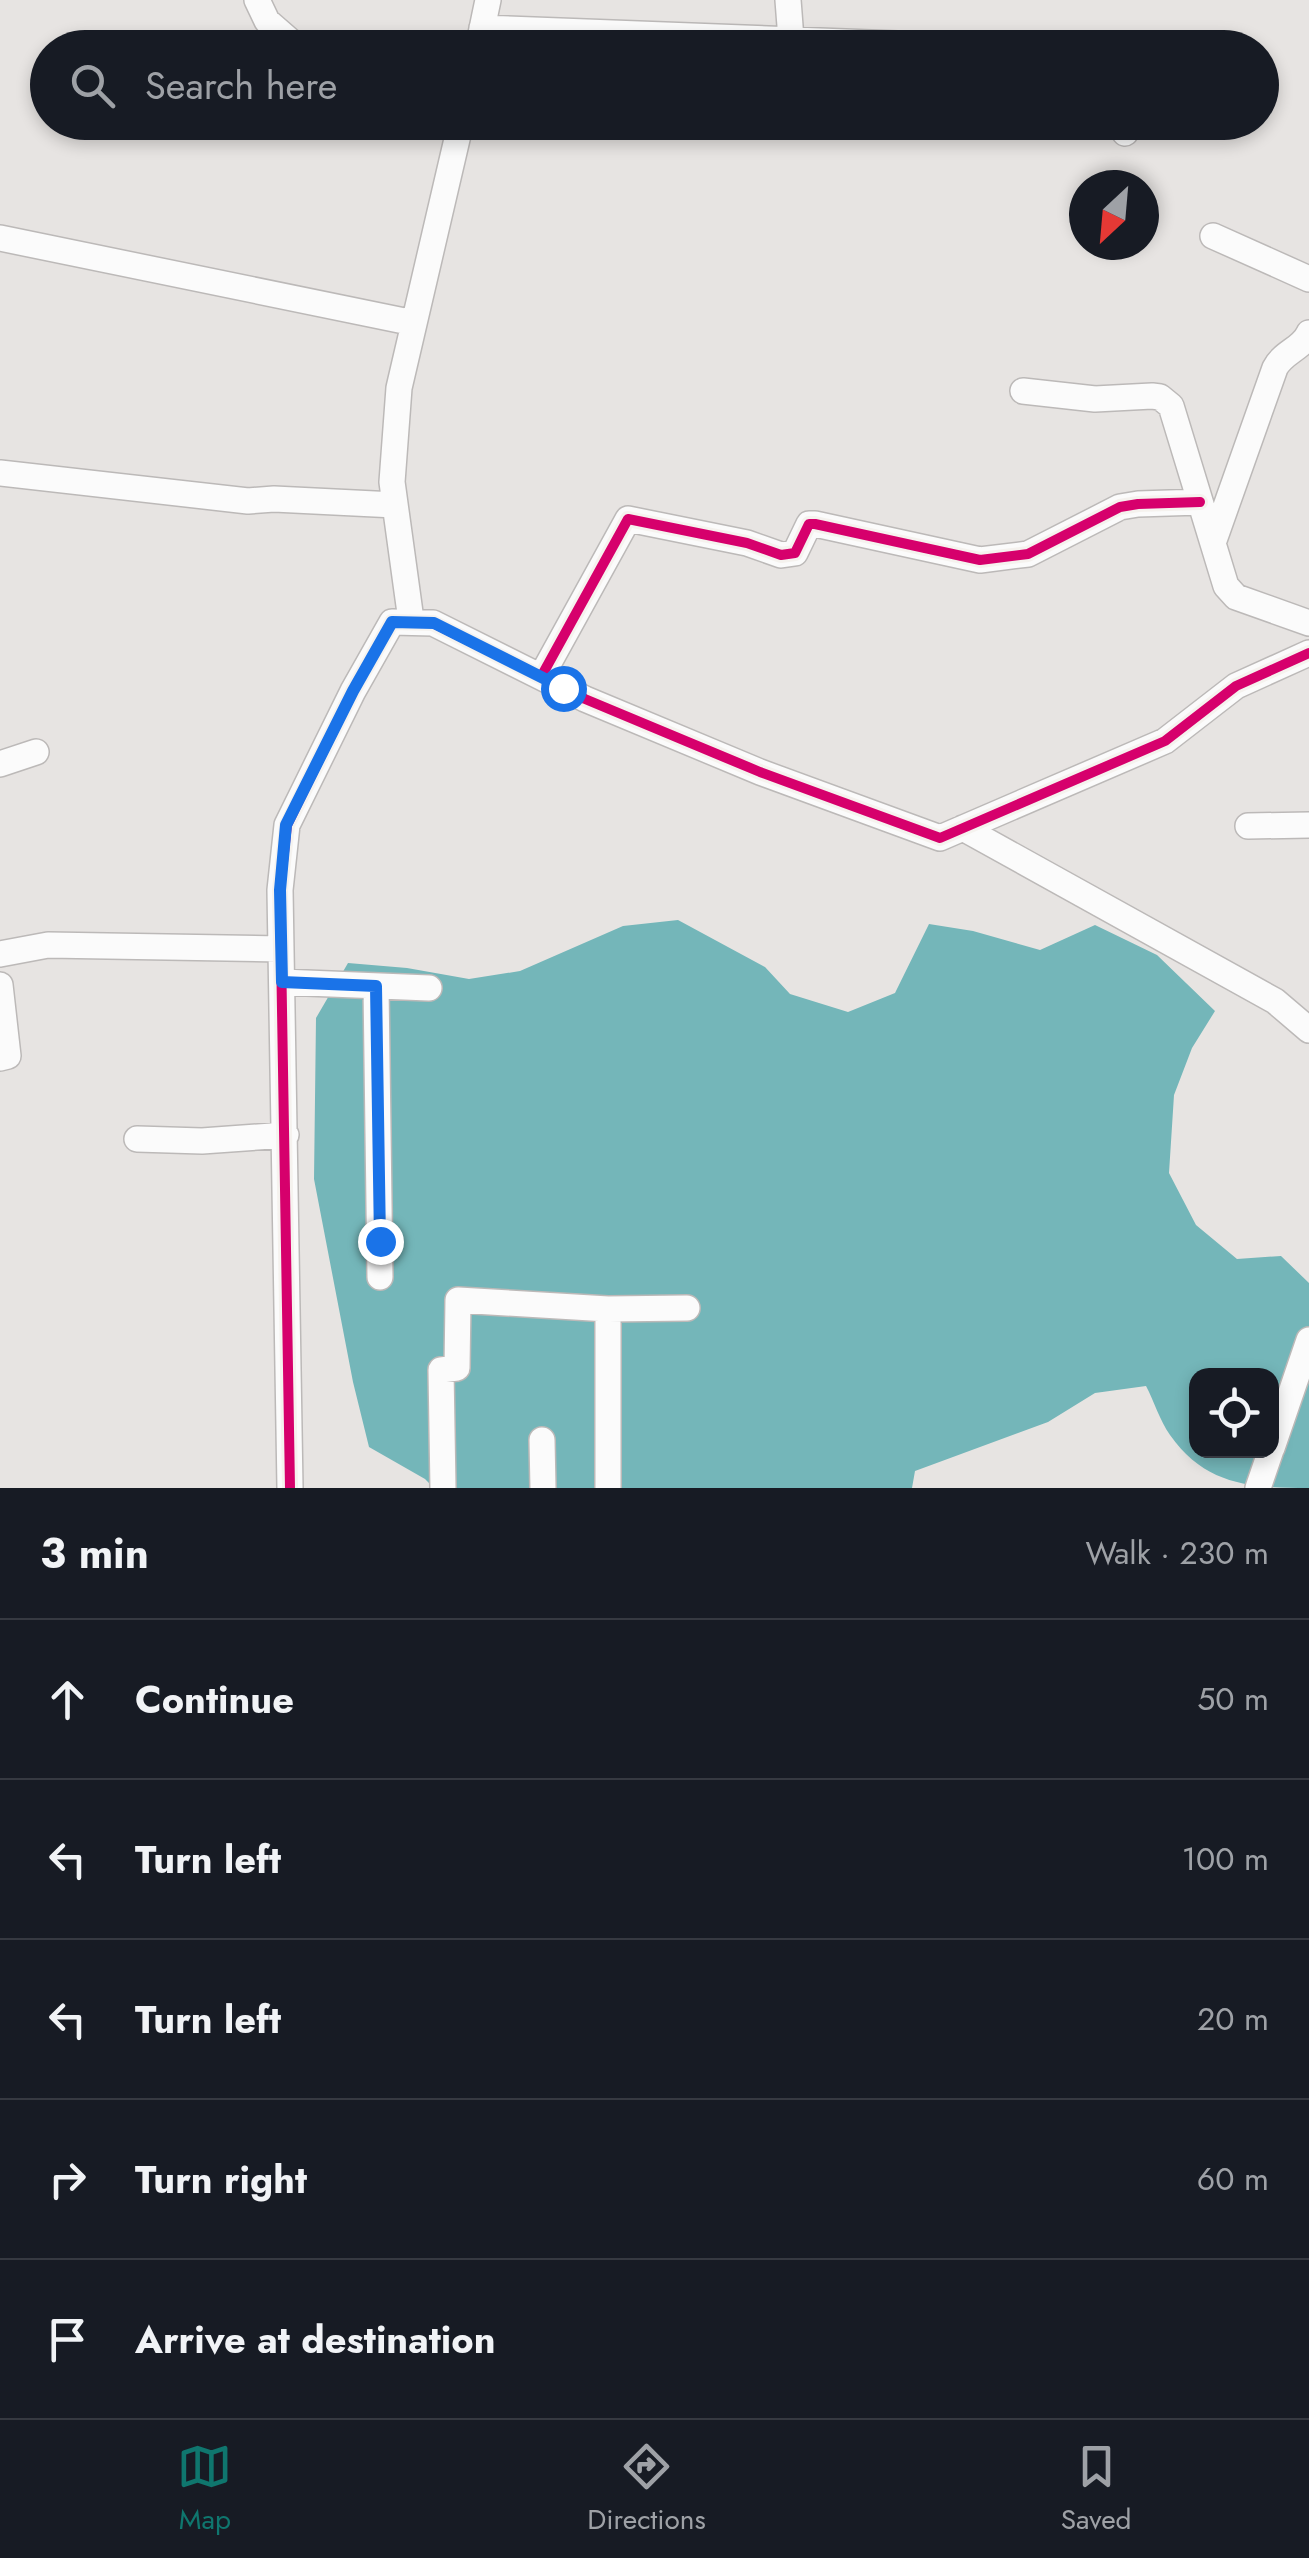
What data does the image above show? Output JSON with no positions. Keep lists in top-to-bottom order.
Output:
{
  "north": "bottom left",
  "page": {
    "search": "Search here",
    "heading": ["3 min", "Walk · 230 m"],
    "list": [
      ["Continue", "50 m"],
      ["Turn left", "100 m"],
      ["Turn left", "20 m"],
      ["Turn right", "60 m"],
      "Arrive at destination"
    ],
    "nav": ["Map", "Directions", "Saved"]
  }
}
